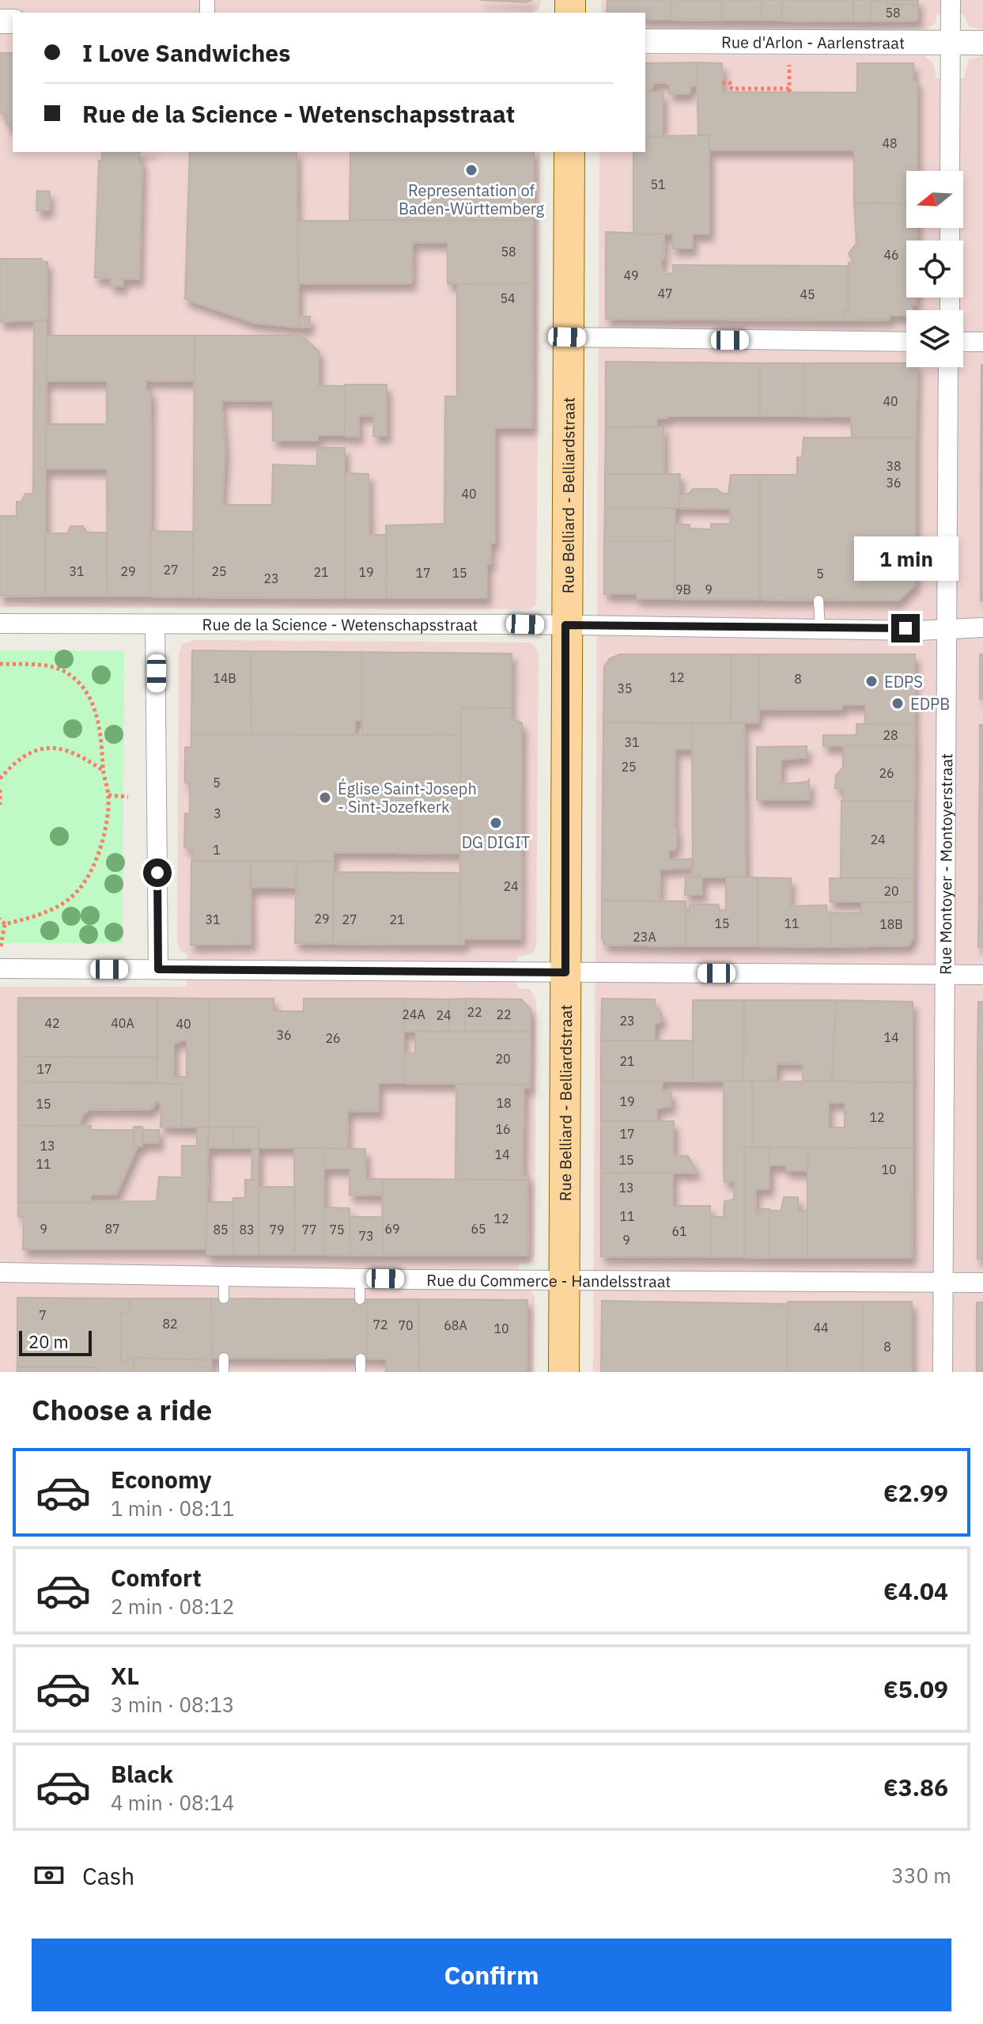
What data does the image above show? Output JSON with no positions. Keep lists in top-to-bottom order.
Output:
{
  "streets": {
    "main road": ["Rue Belliard - Belliardstraat"],
    "street": [
      "Rue d'Arlon - Aarlenstraat",
      "Rue de la Science - Wetenschapsstraat",
      "Rue Montoyer - Montoyerstraat",
      "Rue du Commerce - Handelsstraat"
    ]
  },
  "crossings": [
    ["Rue Belliard - Belliardstraat", "Rue de la Science - Wetenschapsstraat"],
    ["Rue Belliard - Belliardstraat", "Rue du Commerce - Handelsstraat"],
    ["Rue de la Science - Wetenschapsstraat", "Rue Montoyer - Montoyerstraat"],
    ["Rue Montoyer - Montoyerstraat", "Rue du Commerce - Handelsstraat"]
  ],
  "places": [
    "Representation of Baden-Württemberg",
    "EDPS",
    "EDPB",
    "Église Saint-Joseph - Sint-Jozefkerk",
    "DG DIGIT"
  ],
  "house_numbers": [
    "58",
    "48",
    "51",
    "58",
    "46",
    "49",
    "47",
    "45",
    "54",
    "40",
    "38",
    "36",
    "40",
    "27",
    "31",
    "29",
    "25",
    "21",
    "19",
    "17",
    "15",
    "5",
    "23",
    "9B",
    "9",
    "12",
    "14B",
    "8",
    "35",
    "28",
    "31",
    "25",
    "26",
    "5",
    "3",
    "24",
    "1",
    "24",
    "20",
    "29",
    "31",
    "27",
    "21",
    "15",
    "11",
    "18B",
    "23A",
    "22",
    "24A",
    "22",
    "24",
    "23",
    "42",
    "40A",
    "40",
    "36",
    "14",
    "26",
    "20",
    "21",
    "17",
    "19",
    "18",
    "15",
    "12",
    "16",
    "17",
    "13",
    "14",
    "15",
    "11",
    "10",
    "13",
    "11",
    "12",
    "9",
    "87",
    "69",
    "65",
    "85",
    "83",
    "79",
    "77",
    "75",
    "61",
    "73",
    "9",
    "7",
    "82",
    "72",
    "70",
    "68A",
    "44",
    "10",
    "8"
  ],
  "scale_bar": "20 m",
  "north": "left",
  "page": {
    "banner": ["I Love Sandwiches", "Rue de la Science - Wetenschapsstraat"],
    "bubble": "1 min",
    "scale": "20 m",
    "heading": "Choose a ride",
    "list": [
      {
        "name": "Economy",
        "note": "1 min · 08:11",
        "value": "€2.99"
      },
      {
        "name": "Comfort",
        "note": "2 min · 08:12",
        "value": "€4.04"
      },
      {
        "name": "XL",
        "note": "3 min · 08:13",
        "value": "€5.09"
      },
      {
        "name": "Black",
        "note": "4 min · 08:14",
        "value": "€3.86"
      }
    ],
    "pay": ["Cash", "330 m"],
    "buttons": "Confirm"
  }
}
